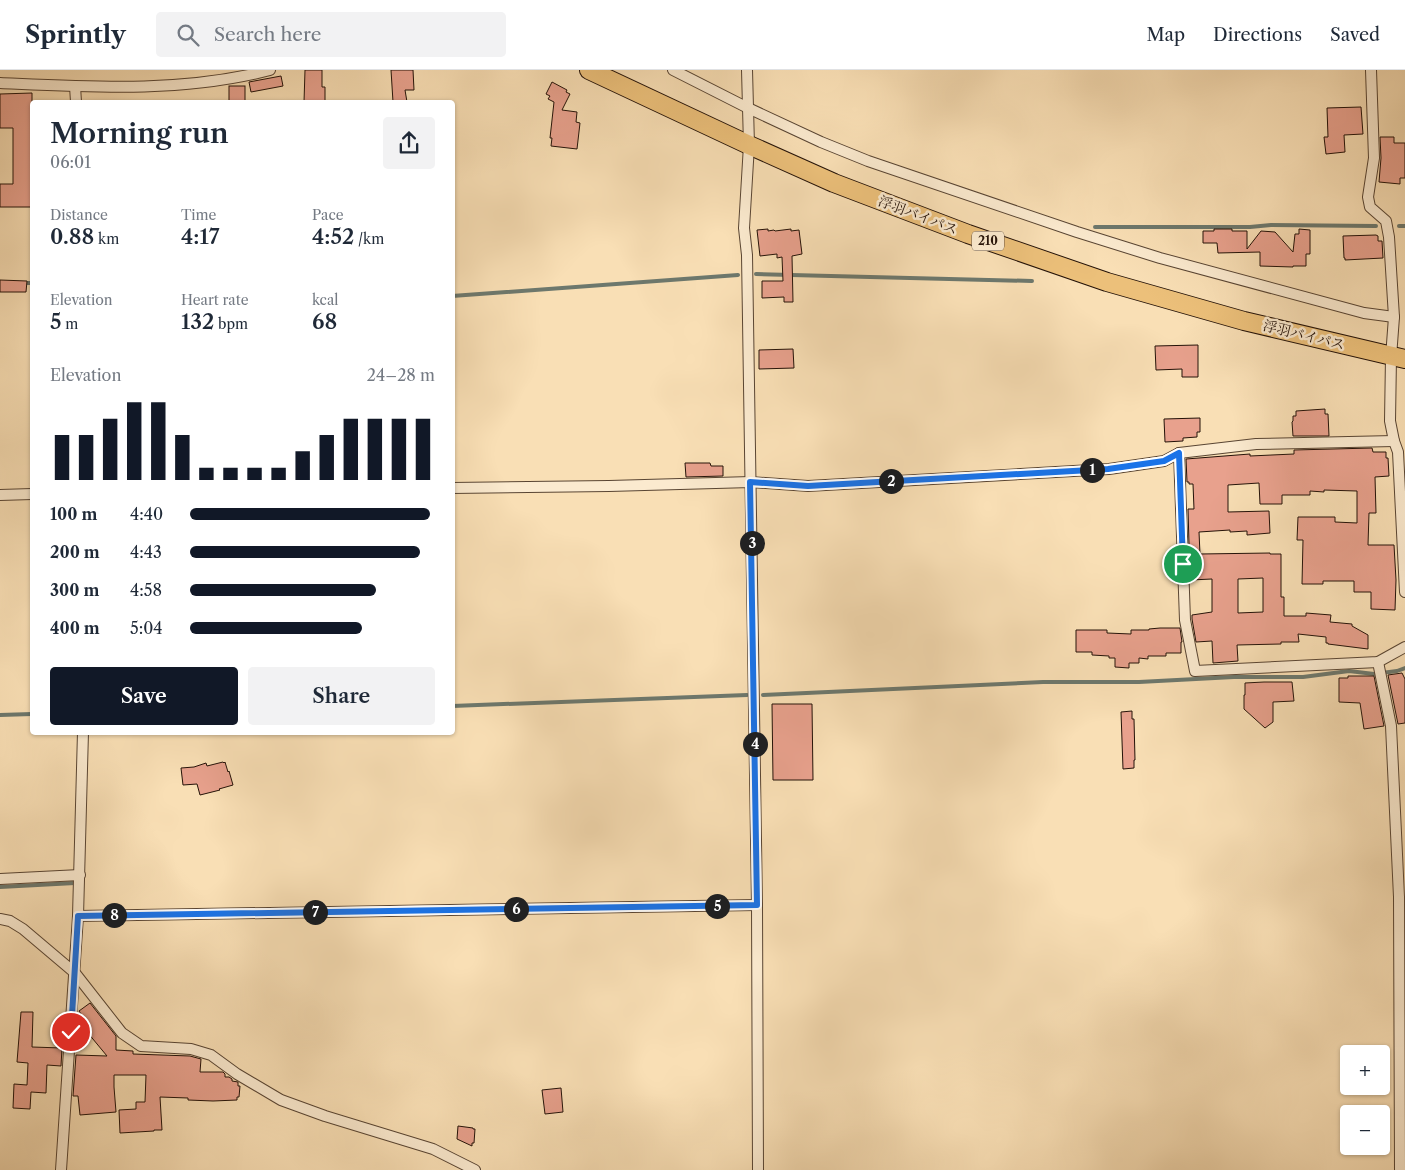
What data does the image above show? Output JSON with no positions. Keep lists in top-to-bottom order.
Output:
{
  "streets": {
    "highway": ["浮羽バイパス", "210"]
  },
  "page": {
    "header": "Sprintly",
    "search": "Search here",
    "nav": ["Map", "Directions", "Saved"],
    "heading": ["Morning run", "06:01"],
    "stats": [
      ["Distance", "0.88 km"],
      ["Time", "4:17"],
      ["Pace", "4:52 /km"],
      ["Elevation", "5 m"],
      ["Heart rate", "132 bpm"],
      ["kcal", "68"]
    ],
    "chart": ["Elevation", "24–28 m"],
    "pins": [
      "1",
      "2",
      "3",
      "4",
      "5",
      "6",
      "7",
      "8"
    ],
    "list": [
      {
        "name": "100 m",
        "note": "4:40"
      },
      {
        "name": "200 m",
        "note": "4:43"
      },
      {
        "name": "300 m",
        "note": "4:58"
      },
      {
        "name": "400 m",
        "note": "5:04"
      }
    ],
    "buttons": ["Save", "Share"],
    "map_buttons": ["+", "−"]
  }
}
